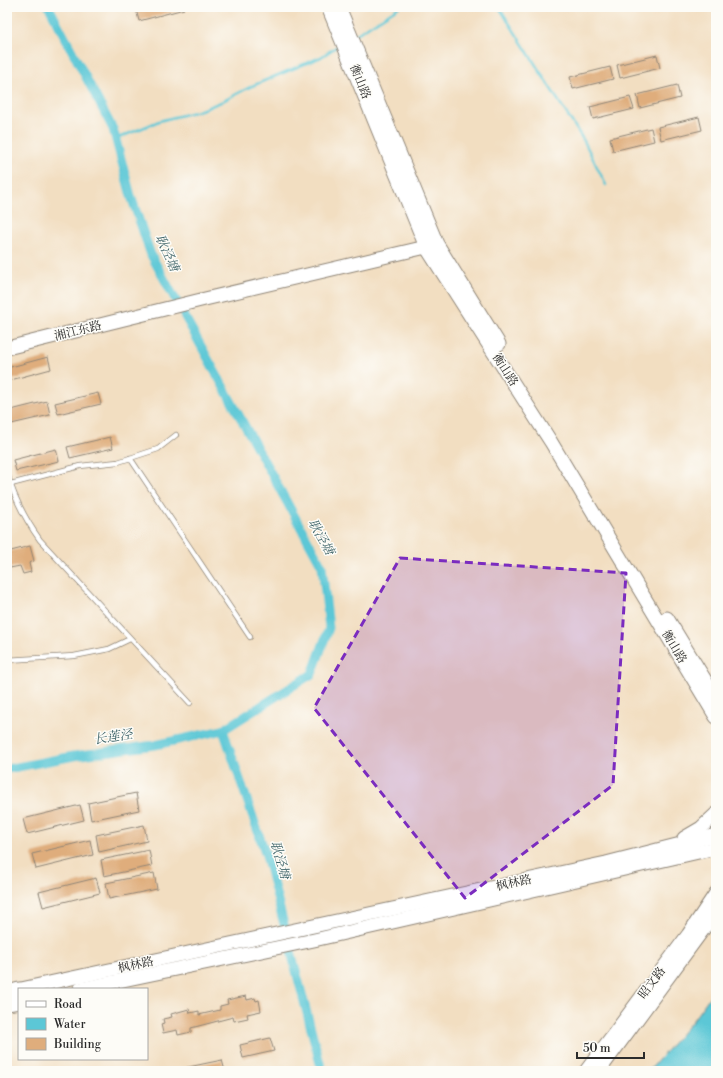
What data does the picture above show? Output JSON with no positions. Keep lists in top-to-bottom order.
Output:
{
  "streets": {
    "street": [
      "衡山路",
      "湘江东路",
      "枫林路",
      "昭文路"
    ]
  },
  "crossings": [
    ["衡山路", "湘江东路"]
  ],
  "water": ["耿泾塘", "长莲泾"],
  "legend": ["Road", "Water", "Building"],
  "scale_bar": "50 m"
}
